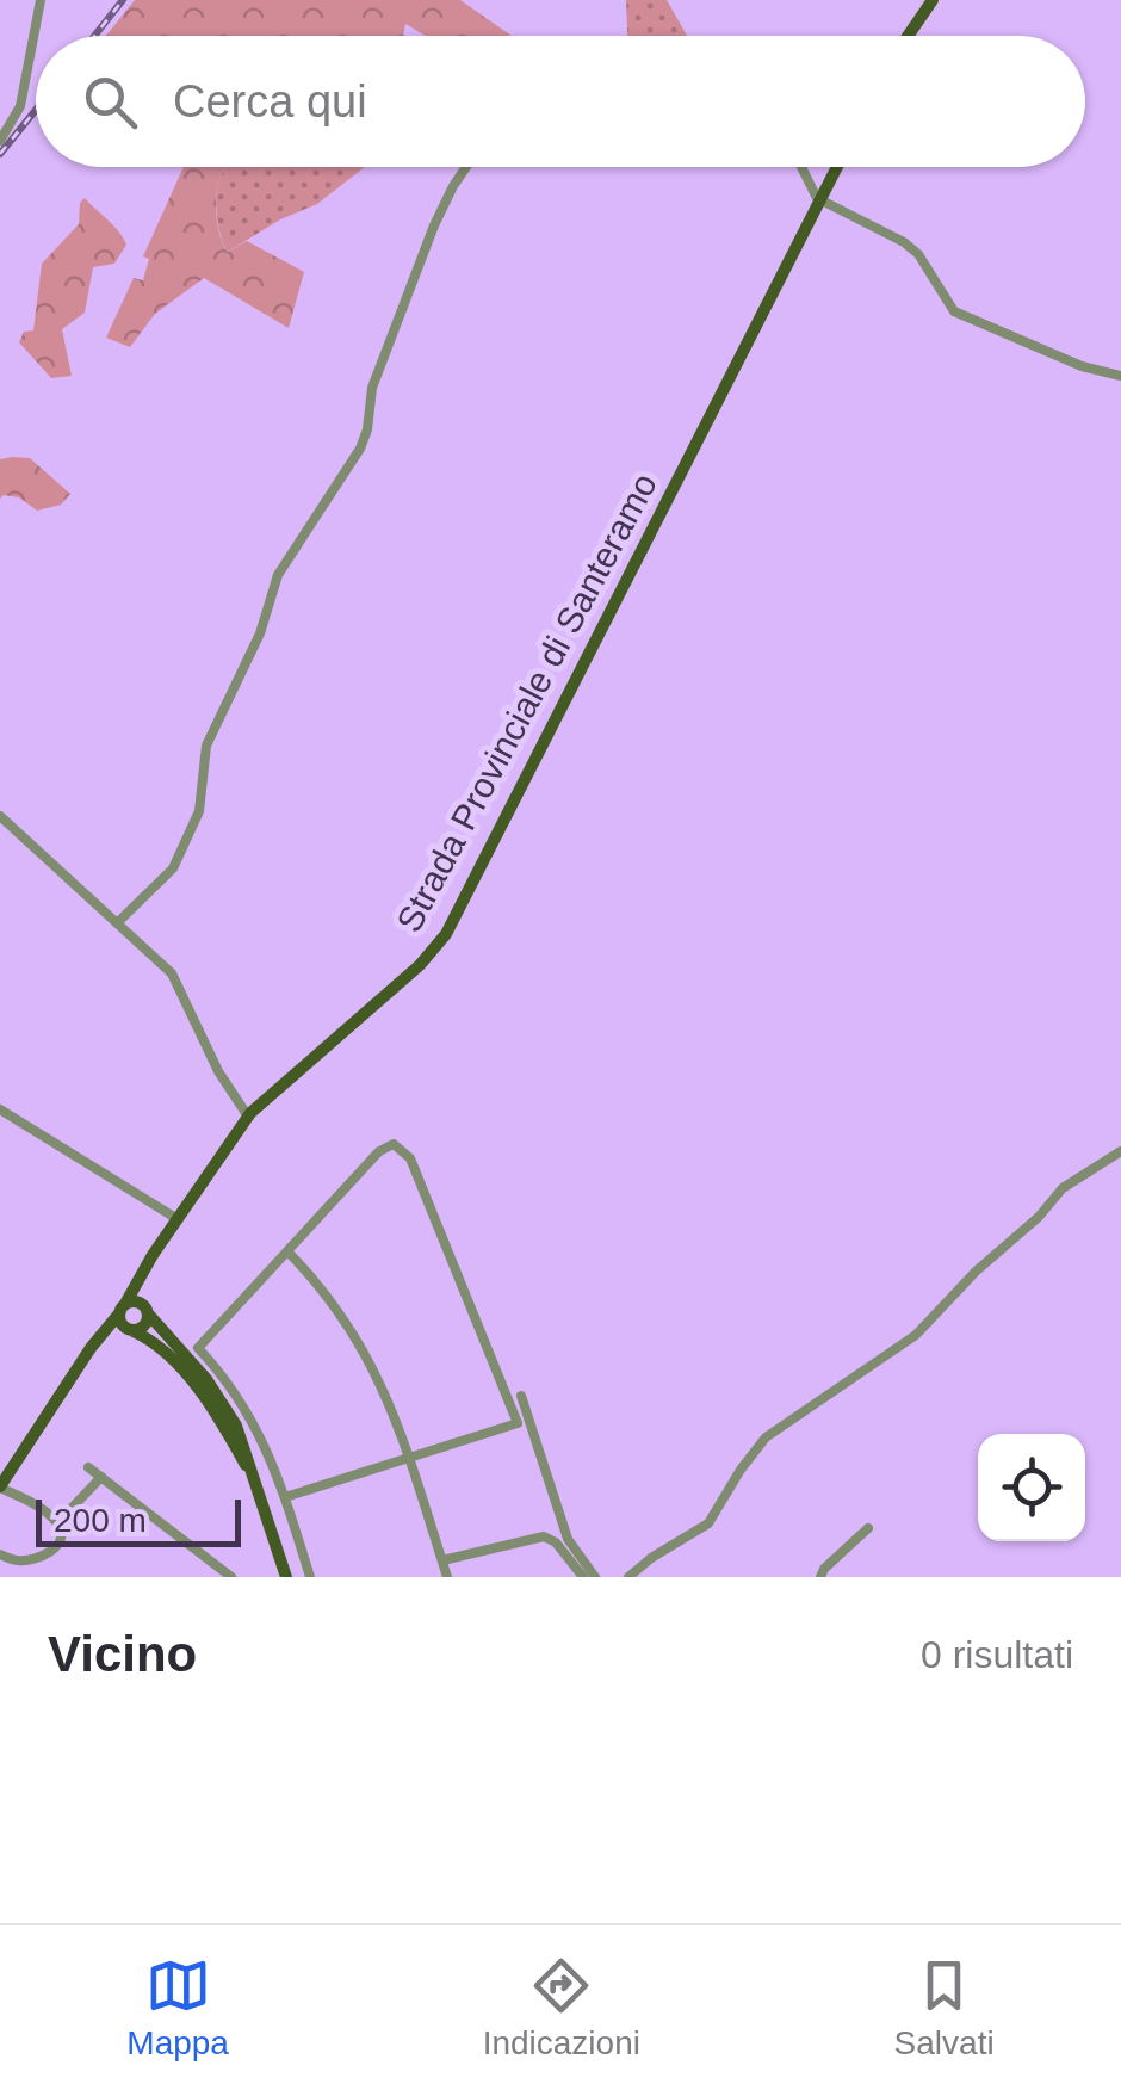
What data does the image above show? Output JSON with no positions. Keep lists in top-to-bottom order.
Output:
{
  "streets": {
    "main road": ["Strada Provinciale di Santeramo"]
  },
  "scale_bar": "200 m",
  "page": {
    "search": "Cerca qui",
    "scale": "200 m",
    "heading": ["Vicino", "0 risultati"],
    "nav": ["Mappa", "Indicazioni", "Salvati"]
  }
}
